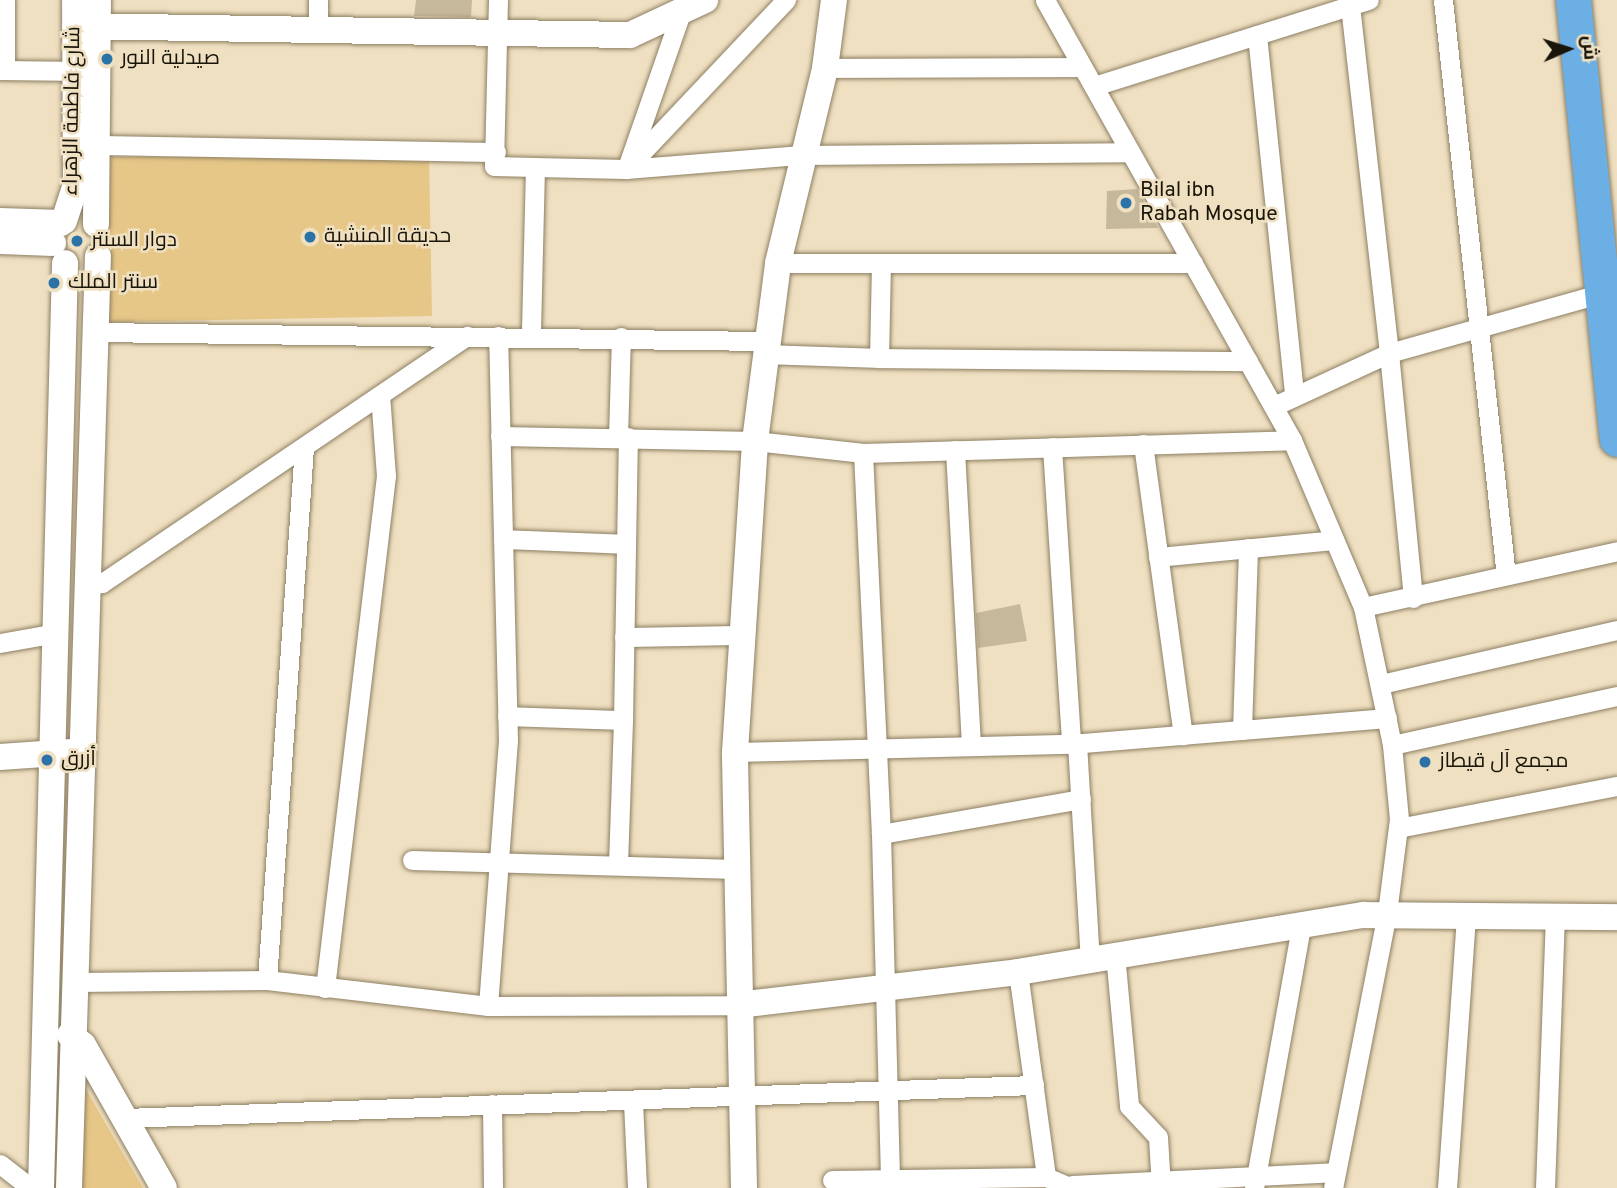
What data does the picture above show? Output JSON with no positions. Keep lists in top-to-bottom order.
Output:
{
  "streets": {
    "main road": ["شارع فاطمة الزهراء"]
  },
  "places": [
    "صيدلية النور",
    "Bilal ibn Rabah Mosque",
    "حديقة المنشية",
    "دوار السنتر",
    "سنتر الملك",
    "أزرق",
    "مجمع آل قيطاز"
  ],
  "north": "right"
}
